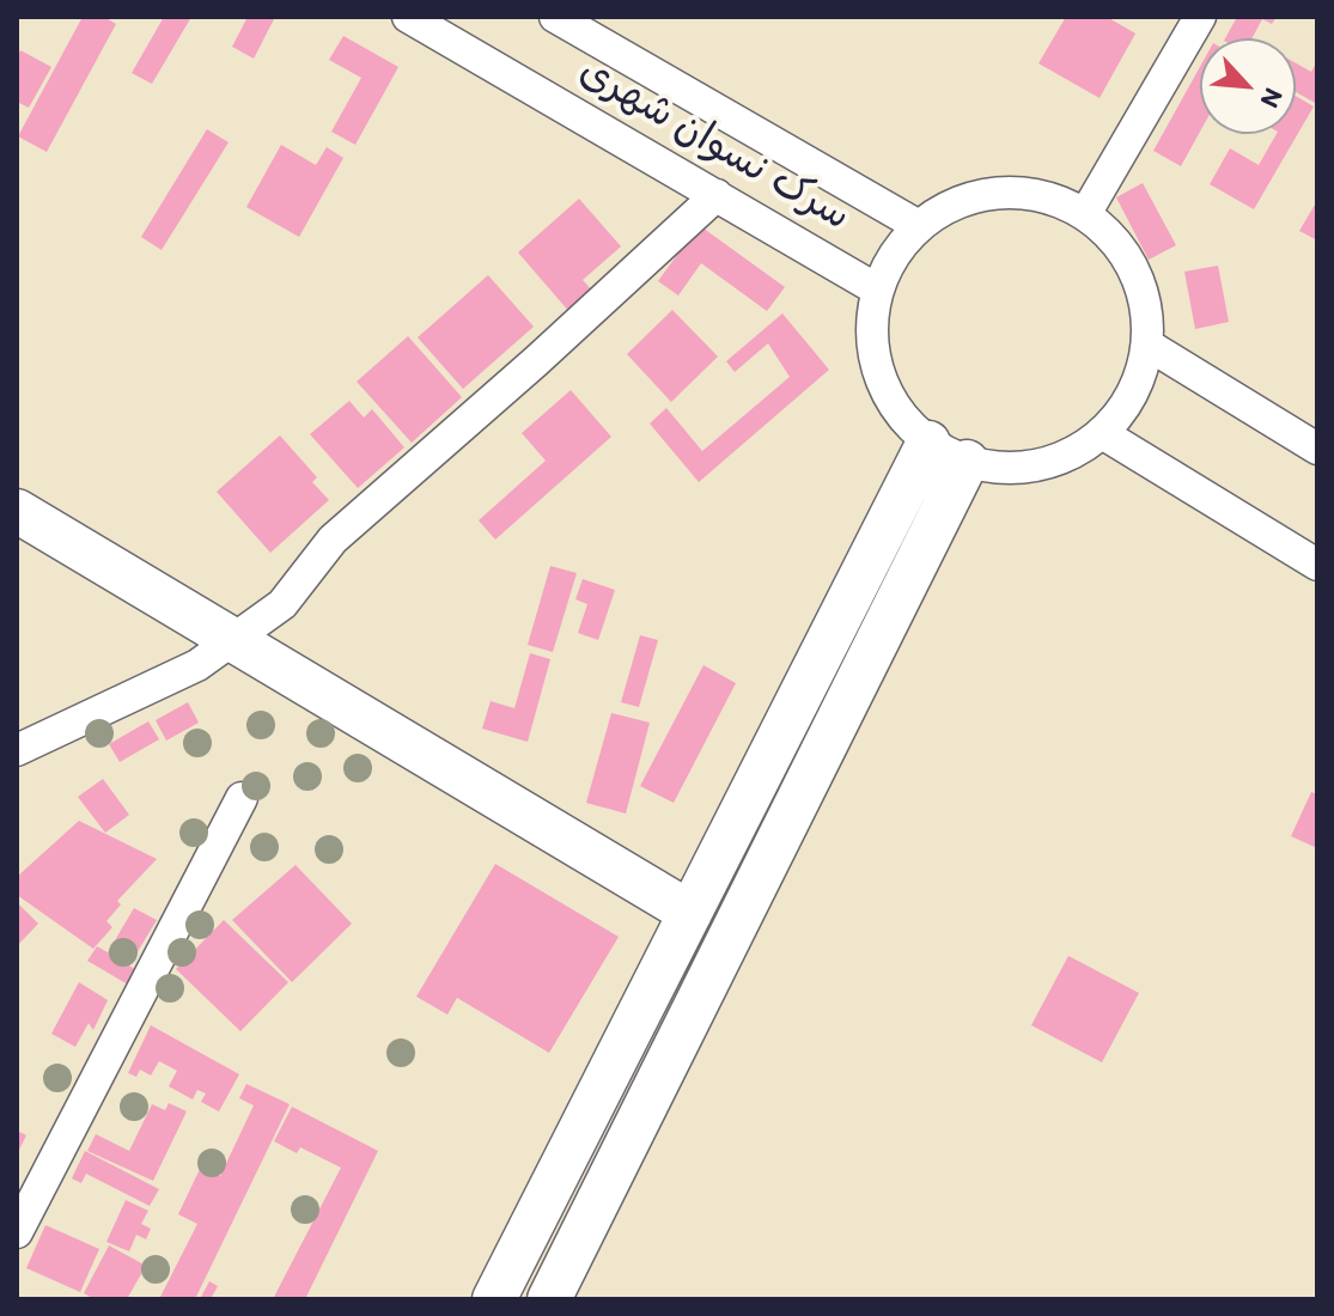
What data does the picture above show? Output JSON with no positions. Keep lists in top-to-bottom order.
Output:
{
  "streets": {
    "street": ["سرک نسوان شهری"]
  },
  "north": "bottom right"
}
